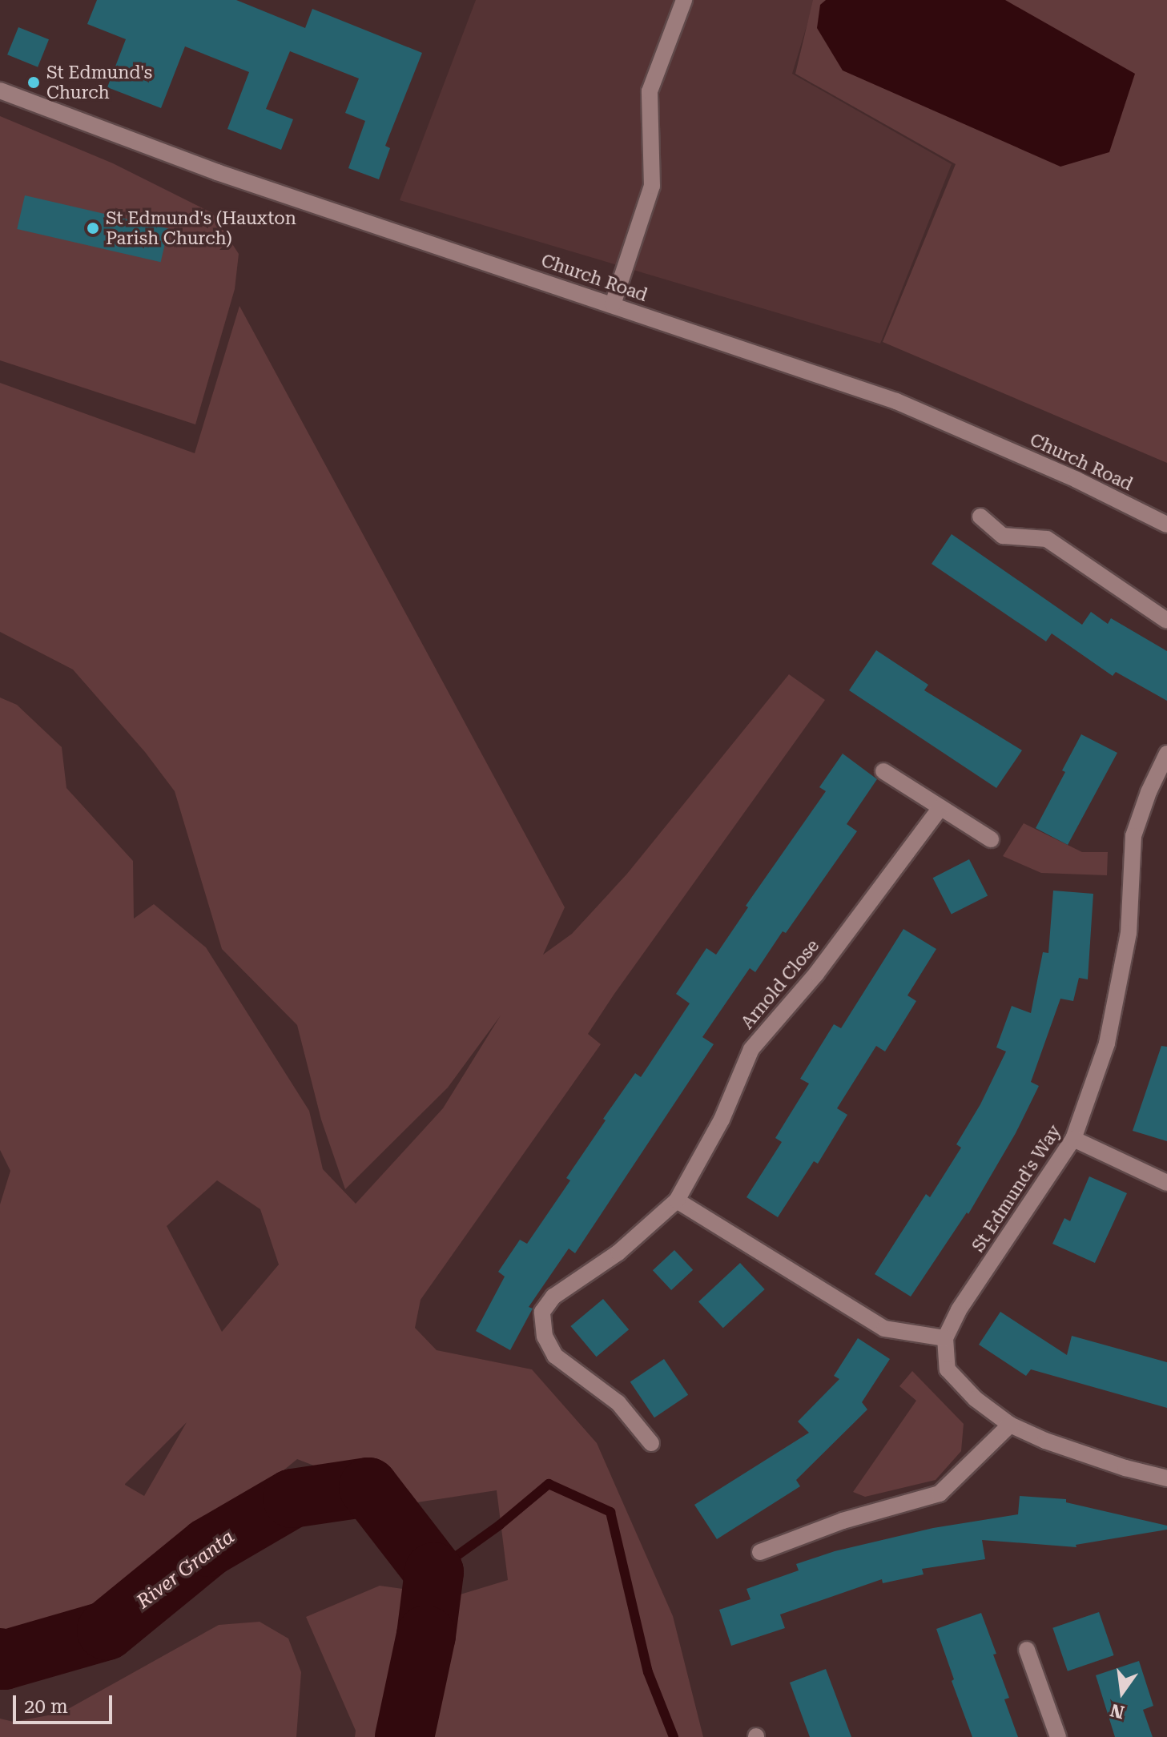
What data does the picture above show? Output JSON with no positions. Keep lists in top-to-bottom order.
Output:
{
  "streets": {
    "street": ["Church Road", "Arnold Close", "St Edmund's Way"]
  },
  "water": ["River Granta"],
  "places": ["St Edmund's Church", "St Edmund's (Hauxton Parish Church)"],
  "scale_bar": "20 m",
  "north": "bottom"
}
